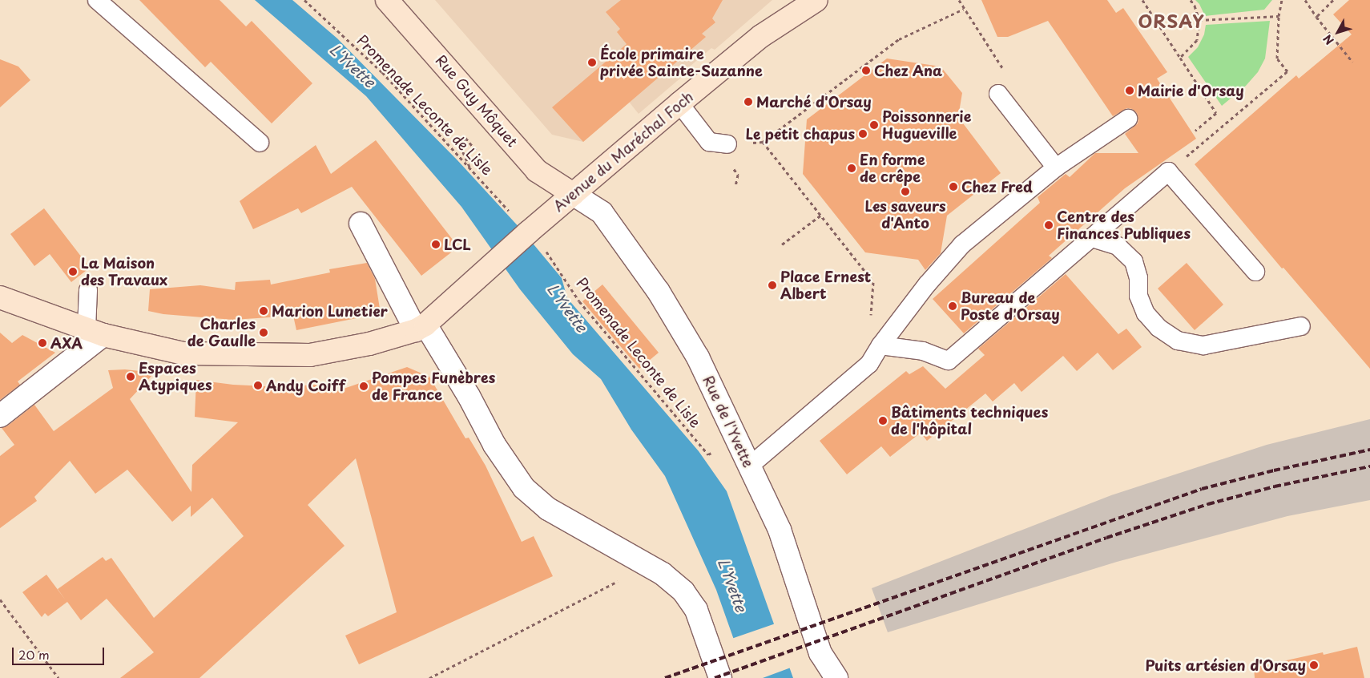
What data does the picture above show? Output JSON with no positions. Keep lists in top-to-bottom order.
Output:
{
  "streets": {
    "main road": ["Rue Guy Môquet", "Avenue du Maréchal Foch"],
    "street": ["Rue de l'Yvette"],
    "path": ["Promenade Leconte de Lisle"]
  },
  "crossings": [
    ["Rue Guy Môquet", "Avenue du Maréchal Foch"],
    ["Rue Guy Môquet", "Rue de l'Yvette"],
    ["Avenue du Maréchal Foch", "Rue de l'Yvette"]
  ],
  "districts": ["ORSAY"],
  "water": ["L'Yvette"],
  "places": [
    "École primaire privée Sainte-Suzanne",
    "Chez Ana",
    "Mairie d'Orsay",
    "Marché d'Orsay",
    "Poissonnerie Hugueville",
    "Le petit chapus",
    "En forme de crêpe",
    "Chez Fred",
    "Les saveurs d'Anto",
    "Centre des Finances Publiques",
    "LCL",
    "La Maison des Travaux",
    "Place Ernest Albert",
    "Bureau de Poste d'Orsay",
    "Marion Lunetier",
    "Charles de Gaulle",
    "AXA",
    "Espaces Atypiques",
    "Andy Coiff",
    "Pompes Funèbres de France",
    "Bâtiments techniques de l'hôpital",
    "Puits artésien d'Orsay"
  ],
  "scale_bar": "20 m",
  "north": "bottom left"
}
